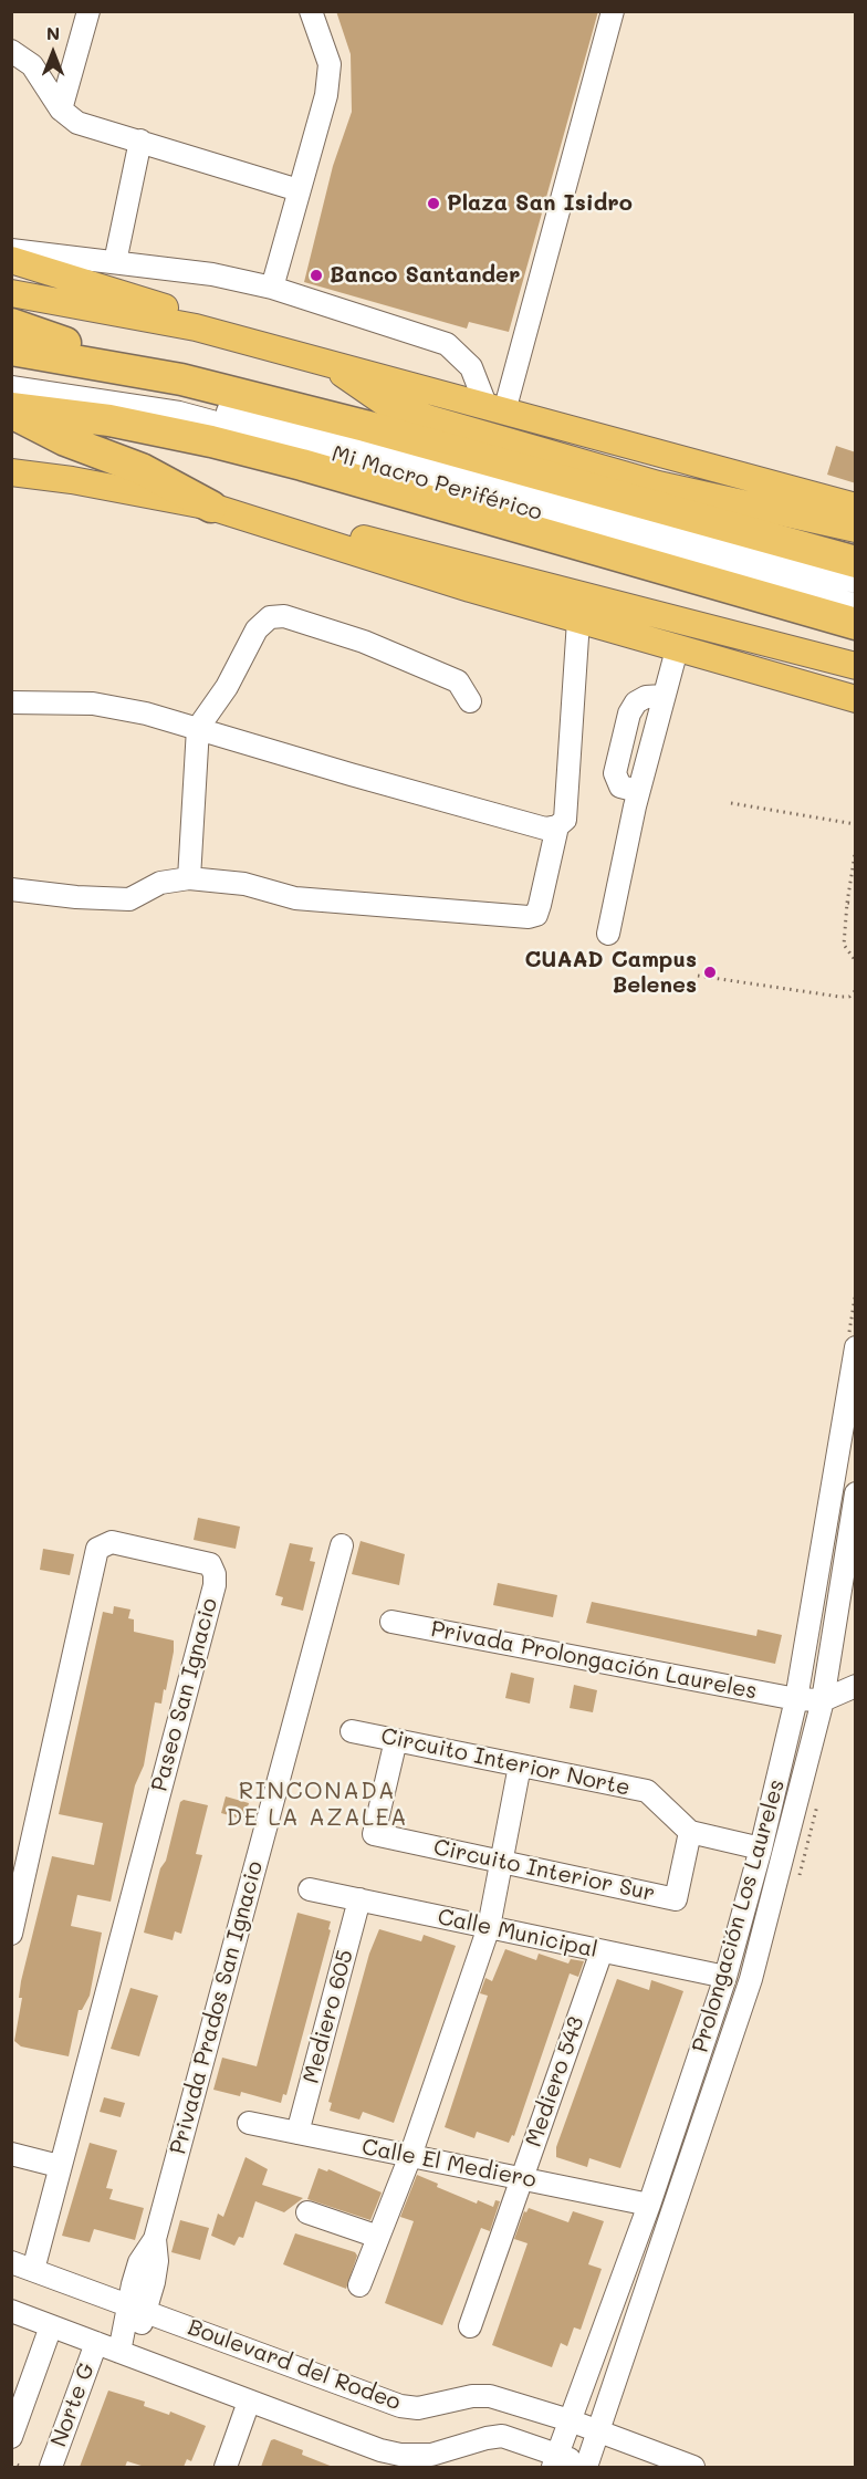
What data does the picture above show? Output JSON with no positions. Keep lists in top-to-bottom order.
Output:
{
  "streets": {
    "street": [
      "Mi Macro Periférico",
      "Privada Prolongación Laureles",
      "Paseo San Ignacio",
      "Circuito Interior Norte",
      "Circuito Interior Sur",
      "Prolongación Los Laureles",
      "Calle Municipal",
      "Privada Prados San Ignacio",
      "Mediero 605",
      "Mediero 543",
      "Calle El Mediero",
      "Boulevard del Rodeo",
      "Norte G"
    ]
  },
  "crossings": [
    ["Privada Prolongación Laureles", "Prolongación Los Laureles"],
    ["Paseo San Ignacio", "Boulevard del Rodeo"],
    ["Circuito Interior Norte", "Circuito Interior Sur"],
    ["Prolongación Los Laureles", "Calle Municipal"],
    ["Prolongación Los Laureles", "Calle El Mediero"],
    ["Prolongación Los Laureles", "Boulevard del Rodeo"],
    ["Calle Municipal", "Mediero 605"],
    ["Calle Municipal", "Mediero 543"],
    ["Privada Prados San Ignacio", "Boulevard del Rodeo"],
    ["Mediero 605", "Calle El Mediero"],
    ["Mediero 543", "Calle El Mediero"]
  ],
  "districts": ["RINCONADA DE LA AZALEA"],
  "places": ["Plaza San Isidro", "Banco Santander", "CUAAD Campus Belenes"],
  "north": "top"
}
